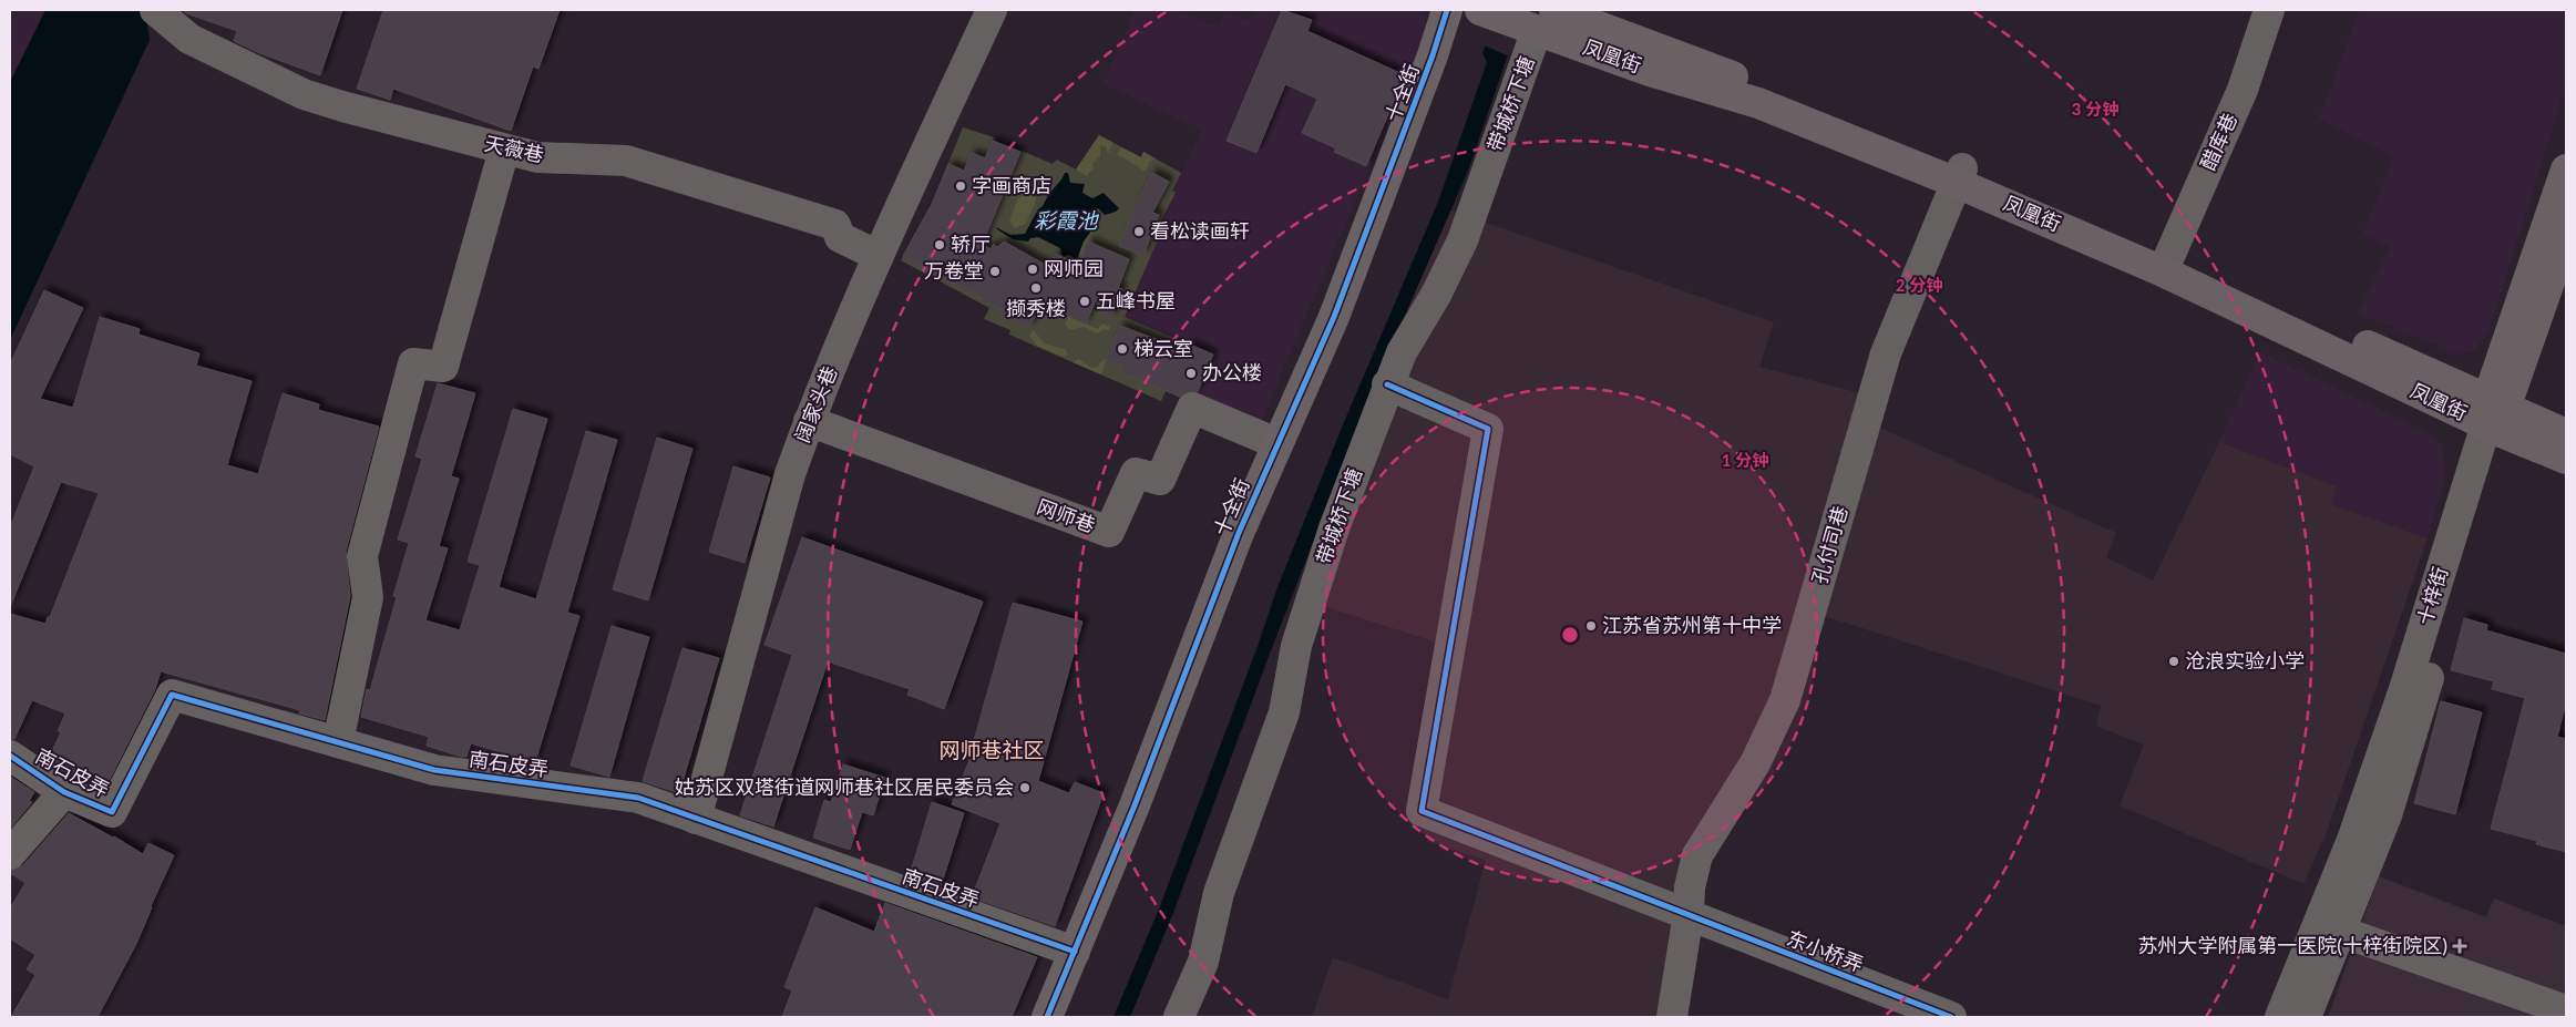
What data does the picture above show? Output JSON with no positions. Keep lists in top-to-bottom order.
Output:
{
  "streets": {
    "main road": ["凤凰街", "十全街", "十梓街"],
    "street": [
      "带城桥下塘",
      "醋库巷",
      "天薇巷",
      "阔家头巷",
      "网师巷",
      "孔付司巷",
      "南石皮弄",
      "东小桥弄"
    ]
  },
  "crossings": [
    ["凤凰街", "带城桥下塘"],
    ["凤凰街", "醋库巷"],
    ["凤凰街", "孔付司巷"],
    ["凤凰街", "十梓街"],
    ["十全街", "网师巷"],
    ["十全街", "南石皮弄"],
    ["带城桥下塘", "东小桥弄"],
    ["天薇巷", "阔家头巷"],
    ["阔家头巷", "网师巷"],
    ["阔家头巷", "南石皮弄"],
    ["孔付司巷", "东小桥弄"]
  ],
  "districts": ["网师巷社区"],
  "water": ["彩霞池"],
  "places": {
    "other": [
      "字画商店",
      "看松读画轩",
      "轿厅",
      "网师园",
      "万卷堂",
      "撷秀楼",
      "五峰书屋",
      "梯云室",
      "办公楼",
      "江苏省苏州第十中学",
      "沧浪实验小学",
      "姑苏区双塔街道网师巷社区居民委员会"
    ],
    "health": ["苏州大学附属第一医院(十梓街院区)"]
  },
  "rings": ["3 分钟", "2 分钟", "1 分钟"]
}
